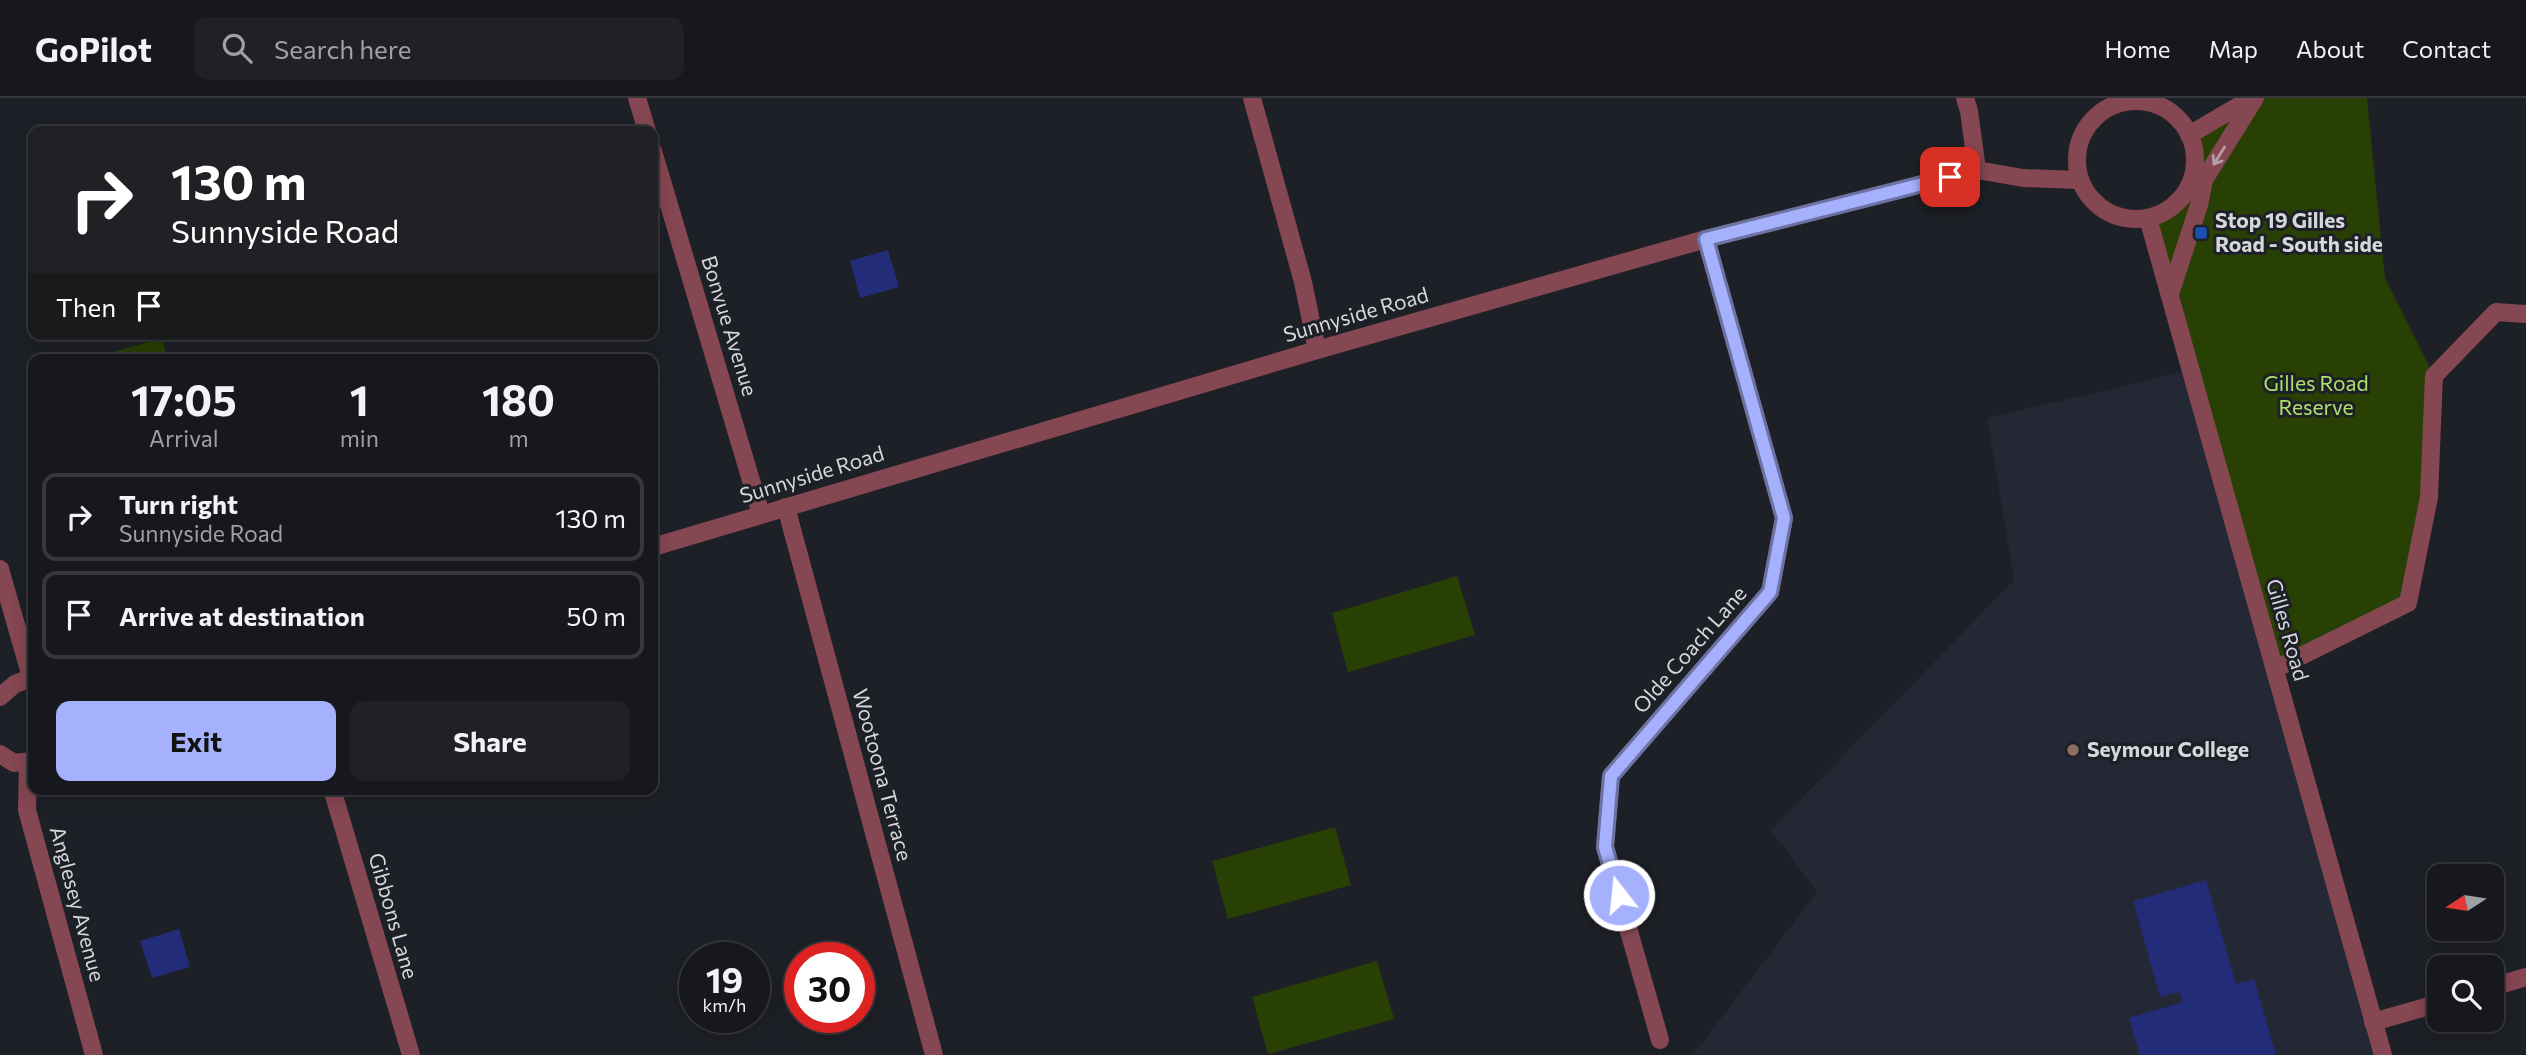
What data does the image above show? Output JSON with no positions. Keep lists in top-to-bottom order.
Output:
{
  "streets": {
    "street": [
      "Sunnyside Road",
      "Bonvue Avenue",
      "Gilles Road",
      "Olde Coach Lane",
      "Wootoona Terrace",
      "Anglesey Avenue",
      "Gibbons Lane"
    ]
  },
  "crossings": [
    ["Sunnyside Road", "Bonvue Avenue"],
    ["Sunnyside Road", "Gilles Road"],
    ["Sunnyside Road", "Olde Coach Lane"],
    ["Sunnyside Road", "Wootoona Terrace"]
  ],
  "parks": ["Gilles Road Reserve"],
  "places": {
    "transit": ["Stop 19 Gilles Road - South side"],
    "other": ["Seymour College"]
  },
  "north": "left",
  "page": {
    "header": "GoPilot",
    "search": "Search here",
    "nav": [
      "Home",
      "Map",
      "About",
      "Contact"
    ],
    "turn": ["130 m", "Sunnyside Road"],
    "then": "Then",
    "eta": [
      "17:05",
      "Arrival",
      "1",
      "min",
      "180",
      "m"
    ],
    "list": [
      {
        "name": "Turn right",
        "note": "Sunnyside Road",
        "value": "130 m"
      },
      {
        "name": "Arrive at destination",
        "value": "50 m"
      }
    ],
    "buttons": ["Exit", "Share"],
    "speed": "19 km/h",
    "limit": "30"
  }
}
